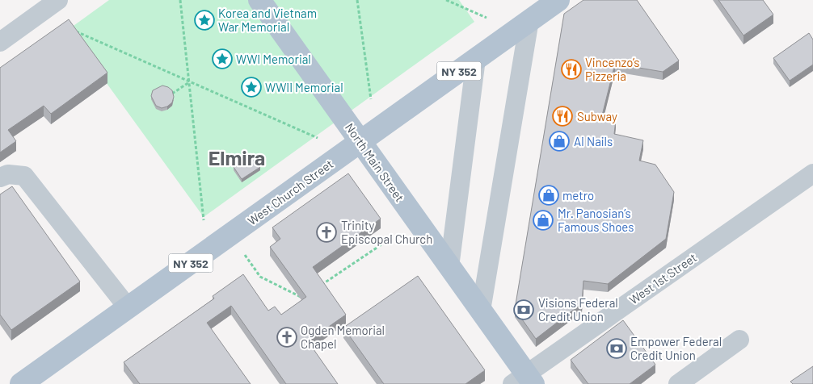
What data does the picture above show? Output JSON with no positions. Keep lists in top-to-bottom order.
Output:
{
  "streets": {
    "main road": ["NY 352", "North Main Street", "West Church Street"],
    "street": ["West 1st Street"]
  },
  "crossings": [
    ["North Main Street", "West Church Street"],
    ["North Main Street", "West 1st Street"]
  ],
  "districts": ["Elmira"],
  "places": {
    "place": ["Korea and Vietnam War Memorial", "WWI Memorial", "WWII Memorial"],
    "restaurant": ["Vincenzo’s Pizzeria", "Subway"],
    "shop": ["AI Nails", "metro", "Mr. Panosian’s Famous Shoes"],
    "church": ["Trinity Episcopal Church", "Ogden Memorial Chapel"],
    "bank": ["Visions Federal Credit Union", "Empower Federal Credit Union"]
  }
}
